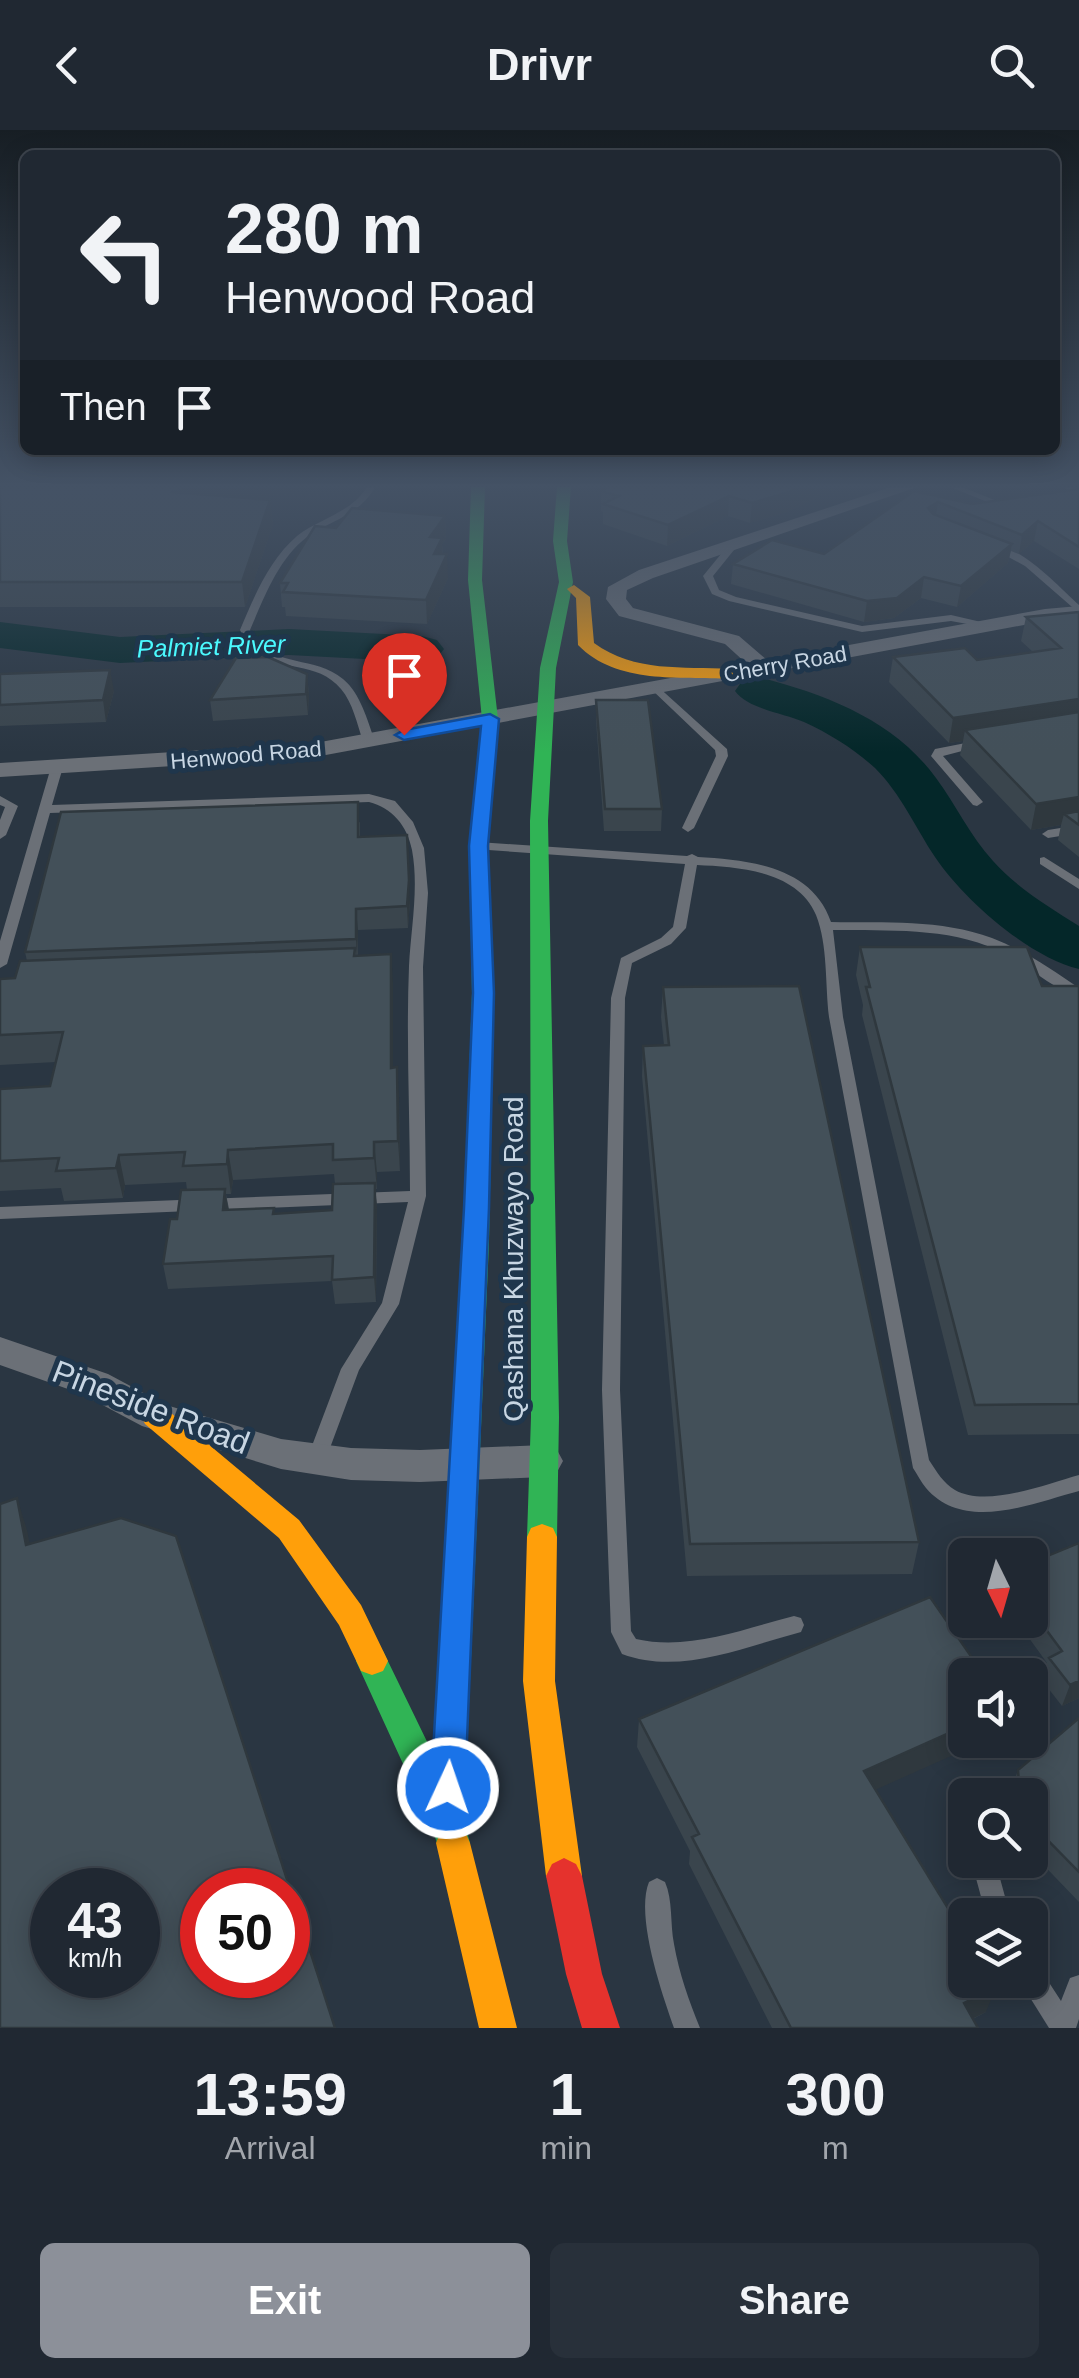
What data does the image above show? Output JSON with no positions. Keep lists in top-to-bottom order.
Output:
{
  "streets": {
    "main road": ["Qashana Khuzwayo Road"],
    "street": ["Cherry Road", "Henwood Road", "Pineside Road"]
  },
  "crossings": [
    ["Cherry Road", "Henwood Road"],
    ["Cherry Road", "Qashana Khuzwayo Road"],
    ["Henwood Road", "Qashana Khuzwayo Road"],
    ["Qashana Khuzwayo Road", "Pineside Road"]
  ],
  "water": ["Palmiet River"],
  "north": "bottom",
  "page": {
    "header": "Drivr",
    "turn": ["280 m", "Henwood Road"],
    "then": "Then",
    "speed": "43 km/h",
    "limit": "50",
    "eta": [
      "13:59",
      "Arrival",
      "1",
      "min",
      "300",
      "m"
    ],
    "buttons": ["Exit", "Share"]
  }
}
